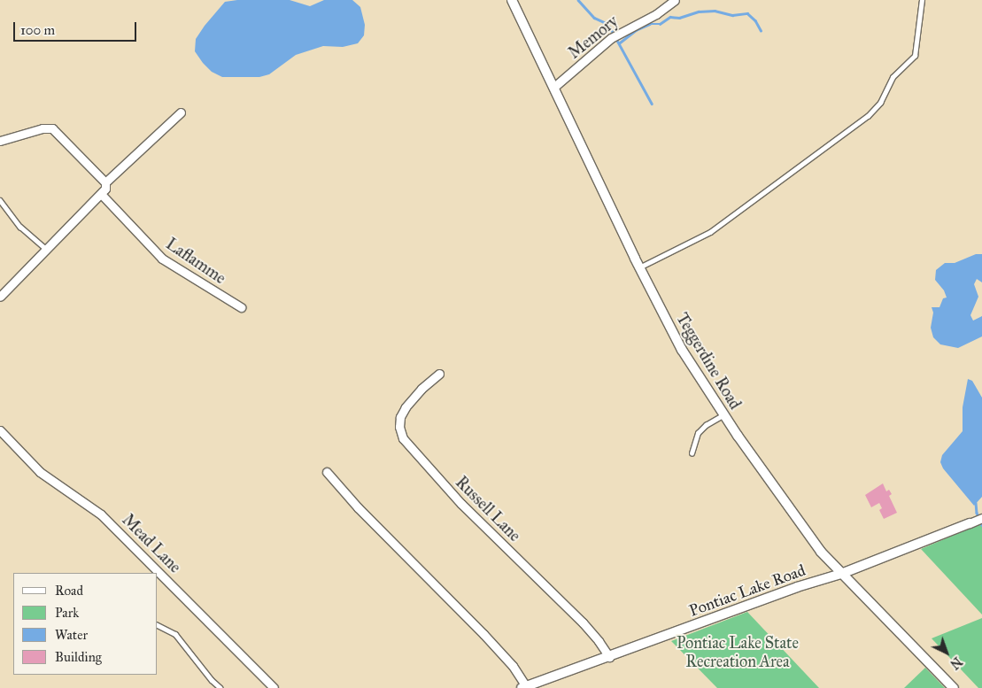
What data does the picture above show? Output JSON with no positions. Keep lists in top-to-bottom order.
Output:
{
  "streets": {
    "street": [
      "Memory",
      "Laflamme",
      "Teggerdine Road",
      "Russell Lane",
      "Mead Lane",
      "Pontiac Lake Road"
    ]
  },
  "crossings": [
    ["Memory", "Teggerdine Road"],
    ["Teggerdine Road", "Pontiac Lake Road"],
    ["Russell Lane", "Pontiac Lake Road"]
  ],
  "parks": ["Pontiac Lake State Recreation Area"],
  "legend": [
    "Road",
    "Park",
    "Water",
    "Building"
  ],
  "scale_bar": "100 m",
  "north": "bottom right"
}
